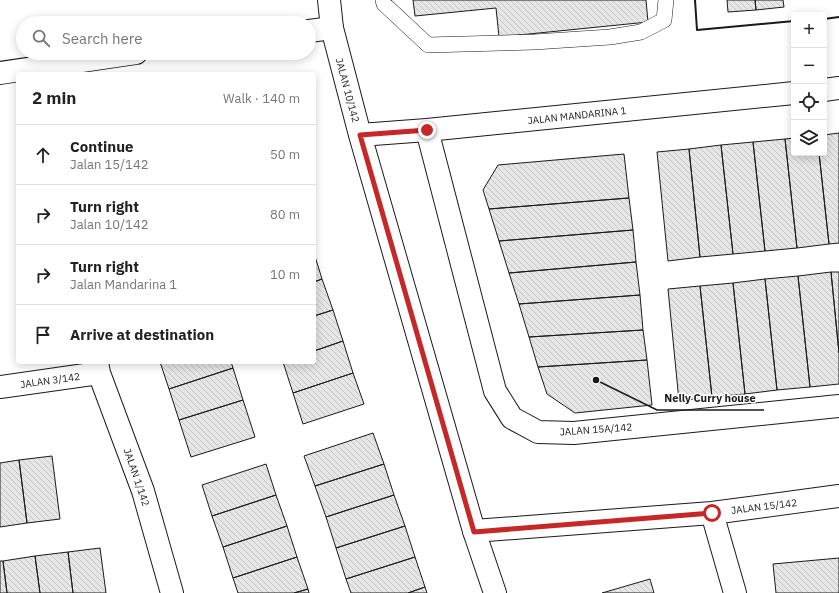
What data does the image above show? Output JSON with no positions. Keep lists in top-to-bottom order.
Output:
{
  "streets": {
    "street": [
      "JALAN 10/142",
      "JALAN MANDARINA 1",
      "JALAN 3/142",
      "JALAN 15A/142",
      "JALAN 1/142",
      "JALAN 15/142"
    ]
  },
  "crossings": [
    ["JALAN 10/142", "JALAN MANDARINA 1"],
    ["JALAN 10/142", "JALAN 15/142"],
    ["JALAN MANDARINA 1", "JALAN 15A/142"],
    ["JALAN 3/142", "JALAN 1/142"]
  ],
  "places": ["Nelly Curry house"],
  "page": {
    "map_buttons": ["+", "−"],
    "search": "Search here",
    "heading": ["2 min", "Walk · 140 m"],
    "list": [
      ["Continue", "Jalan 15/142", "50 m"],
      ["Turn right", "Jalan 10/142", "80 m"],
      ["Turn right", "Jalan Mandarina 1", "10 m"],
      "Arrive at destination"
    ]
  }
}
